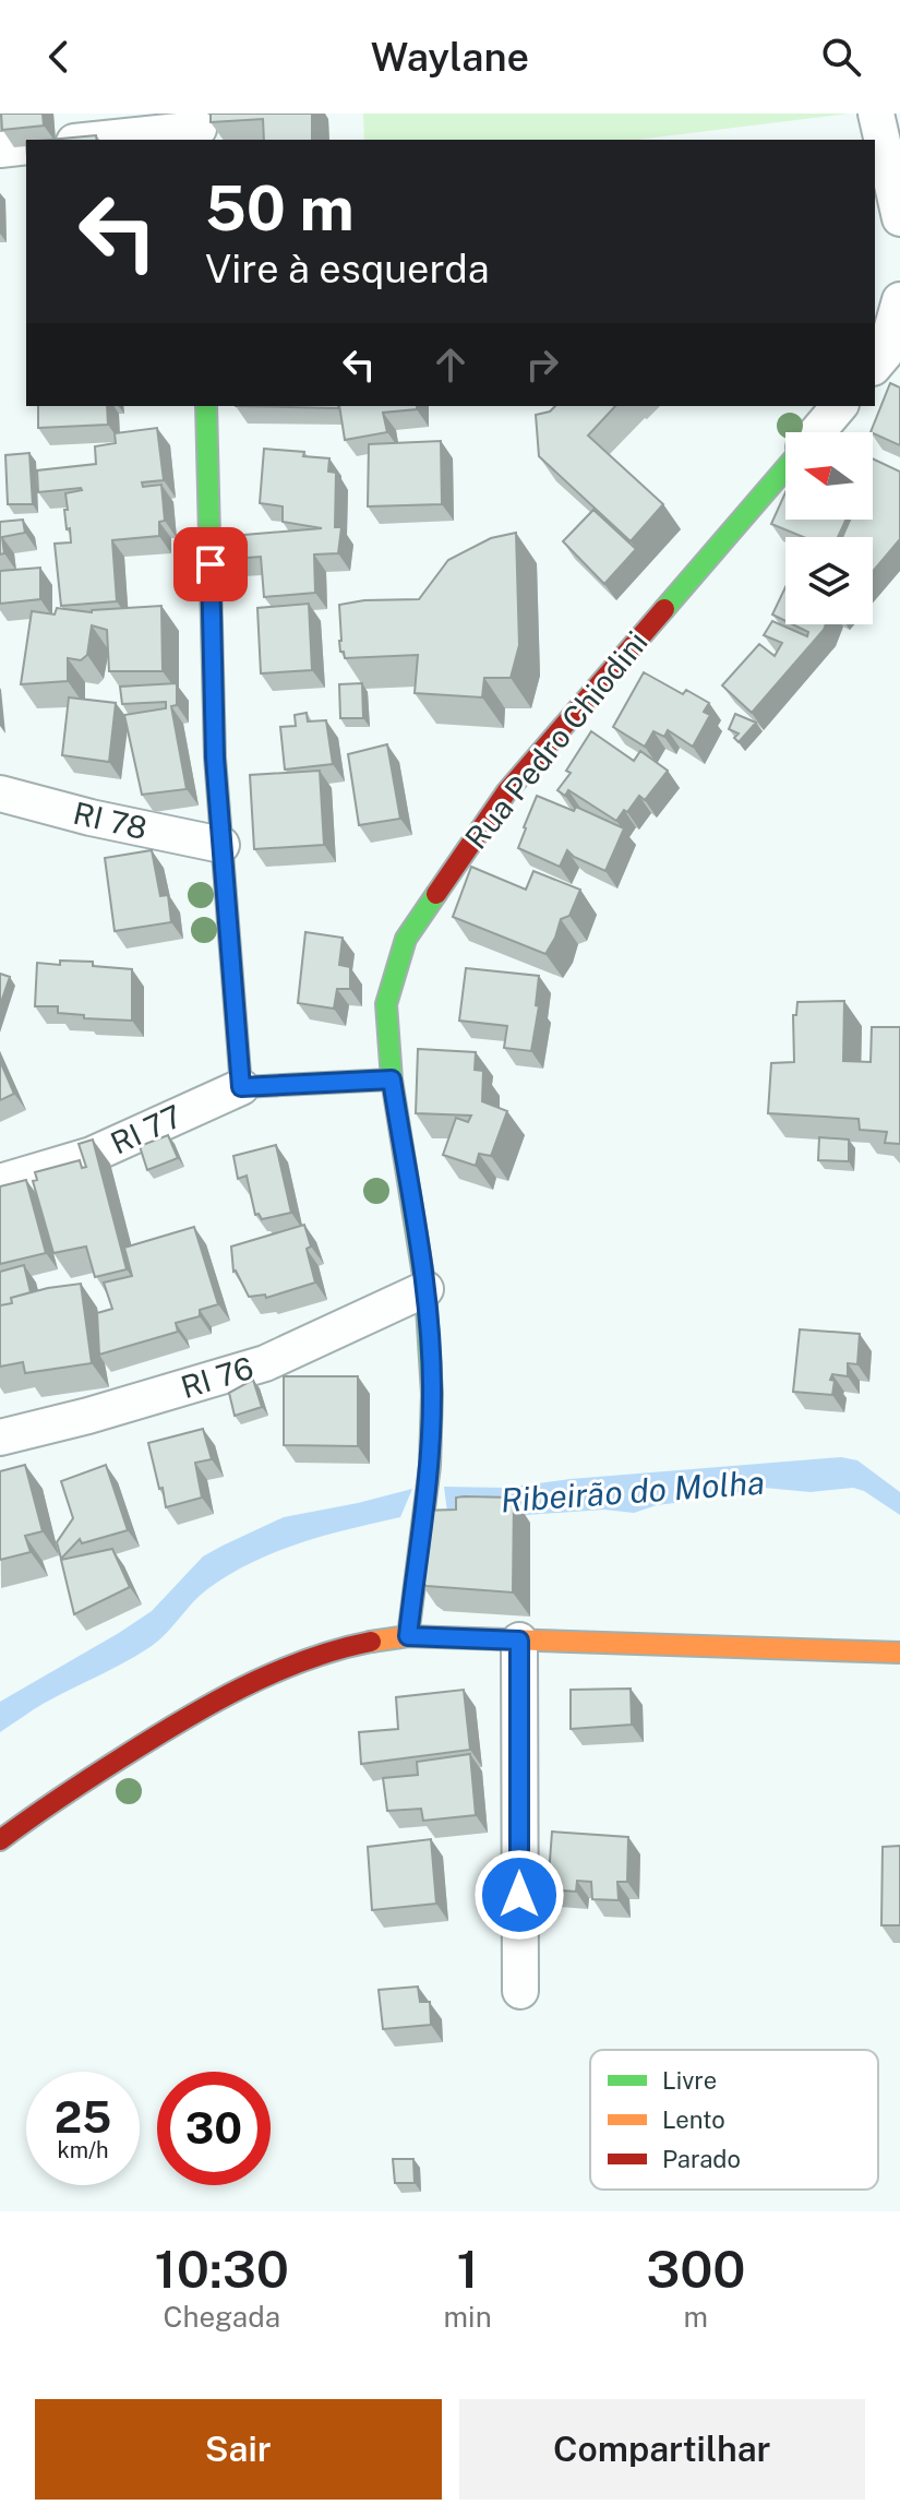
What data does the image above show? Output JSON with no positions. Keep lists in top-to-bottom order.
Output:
{
  "streets": {
    "street": [
      "Rua Pedro Chiodini",
      "RI 78",
      "RI 77",
      "RI 76"
    ]
  },
  "crossings": [
    ["Rua Pedro Chiodini", "RI 76"]
  ],
  "water": ["Ribeirão do Molha"],
  "legend": ["Livre", "Lento", "Parado"],
  "north": "left",
  "page": {
    "header": "Waylane",
    "turn": ["50 m", "Vire à esquerda"],
    "speed": "25 km/h",
    "limit": "30",
    "eta": [
      "10:30",
      "Chegada",
      "1",
      "min",
      "300",
      "m"
    ],
    "buttons": ["Sair", "Compartilhar"]
  }
}
